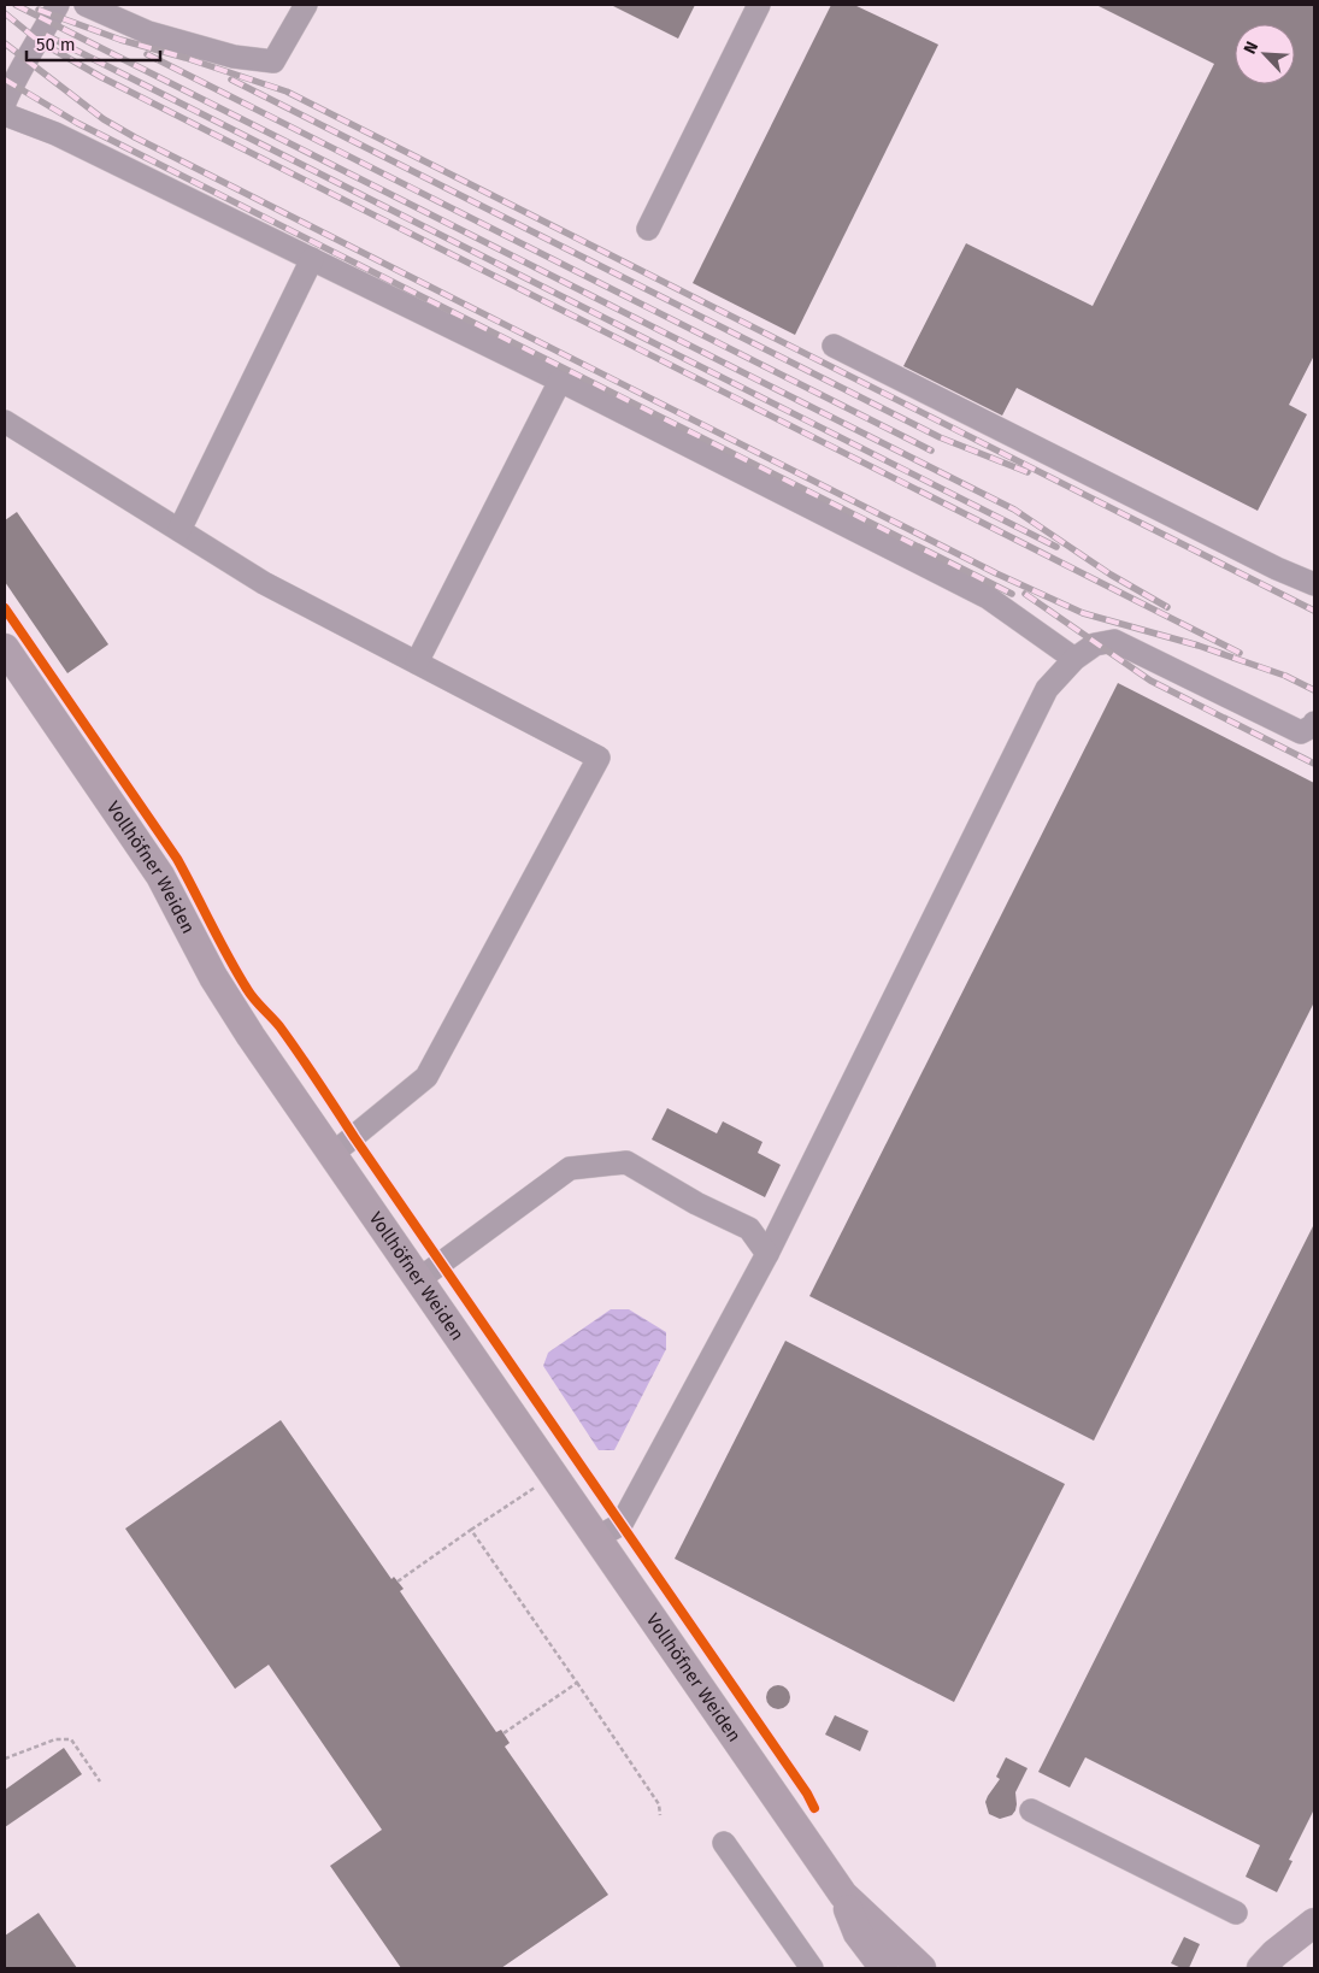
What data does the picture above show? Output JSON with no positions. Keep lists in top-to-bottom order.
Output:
{
  "streets": {
    "main road": ["Vollhöfner Weiden"]
  },
  "scale_bar": "50 m",
  "north": "top left"
}
